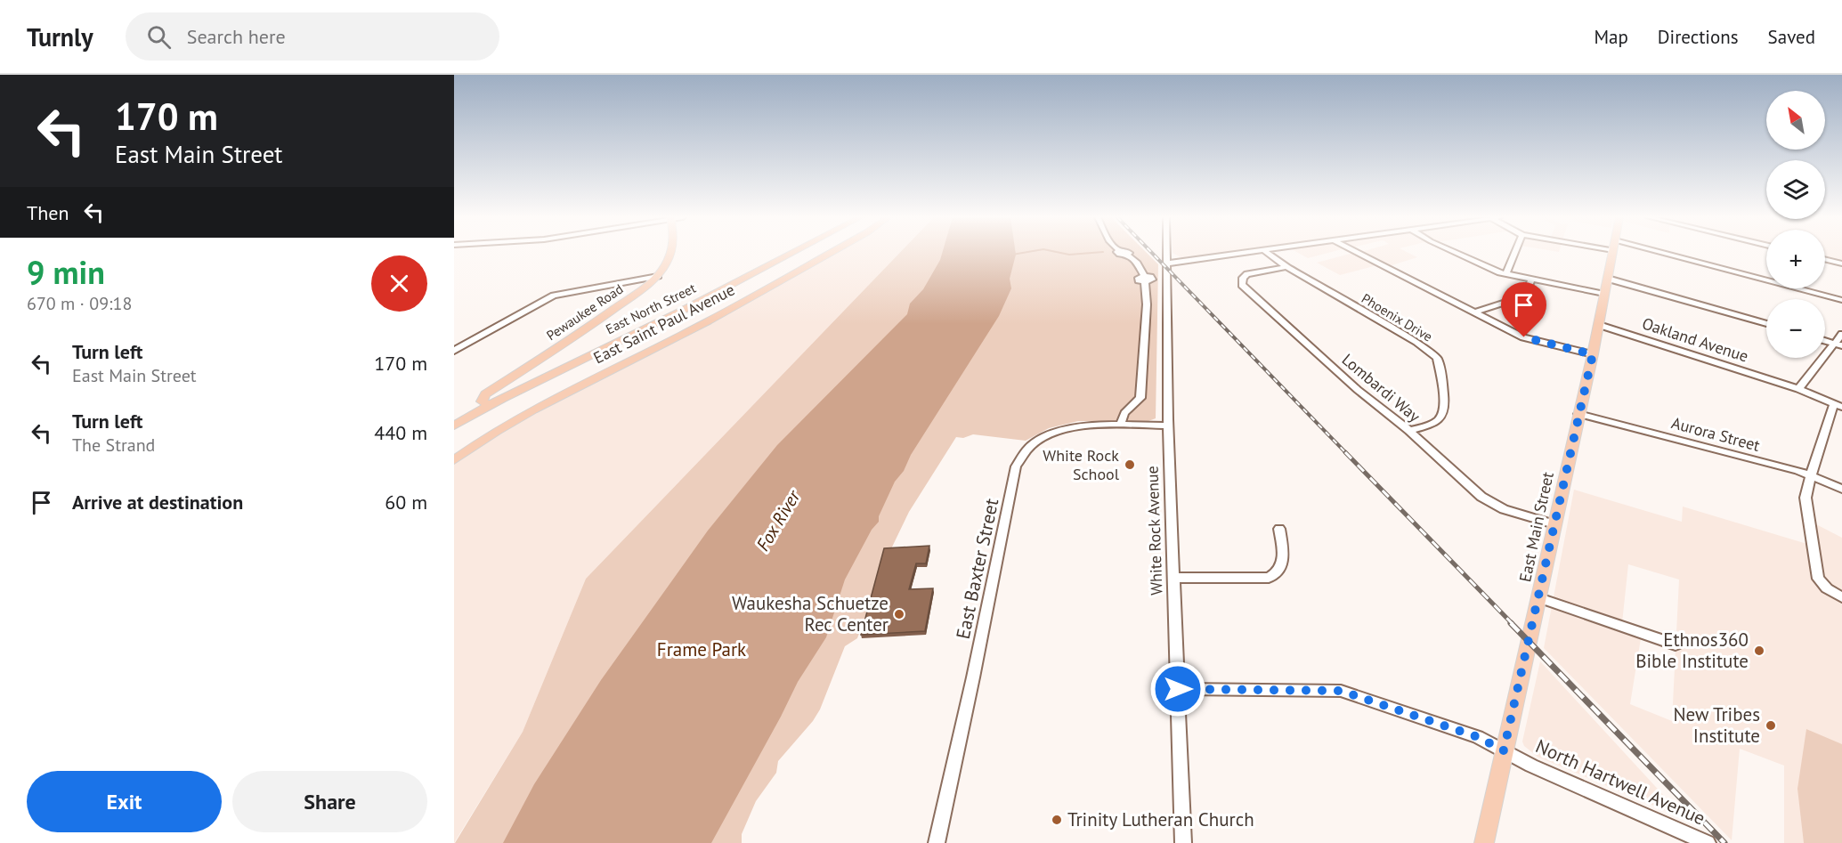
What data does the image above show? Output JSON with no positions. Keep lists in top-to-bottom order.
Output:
{
  "streets": {
    "main road": [
      "East North Street",
      "Pewaukee Road",
      "East Saint Paul Avenue",
      "East Main Street"
    ],
    "street": [
      "Phoenix Drive",
      "Oakland Avenue",
      "Lombardi Way",
      "Aurora Street",
      "White Rock Avenue",
      "East Baxter Street",
      "North Hartwell Avenue"
    ]
  },
  "crossings": [
    ["East North Street", "Pewaukee Road"],
    ["Phoenix Drive", "Lombardi Way"],
    ["Oakland Avenue", "East Main Street"],
    ["Lombardi Way", "East Main Street"],
    ["Aurora Street", "East Main Street"],
    ["East Main Street", "North Hartwell Avenue"],
    ["White Rock Avenue", "East Baxter Street"],
    ["White Rock Avenue", "North Hartwell Avenue"]
  ],
  "water": ["Fox River"],
  "parks": ["Frame Park"],
  "places": [
    "White Rock School",
    "Waukesha Schuetze Rec Center",
    "Ethnos360 Bible Institute",
    "New Tribes Institute",
    "Trinity Lutheran Church"
  ],
  "north": "top left",
  "page": {
    "header": "Turnly",
    "search": "Search here",
    "nav": ["Map", "Directions", "Saved"],
    "turn": ["170 m", "East Main Street"],
    "map_buttons": ["+", "−"],
    "then": "Then",
    "heading": ["9 min", "670 m · 09:18"],
    "list": [
      {
        "name": "Turn left",
        "note": "East Main Street",
        "value": "170 m"
      },
      {
        "name": "Turn left",
        "note": "The Strand",
        "value": "440 m"
      },
      {
        "name": "Arrive at destination",
        "value": "60 m"
      }
    ],
    "buttons": ["Exit", "Share"]
  }
}
